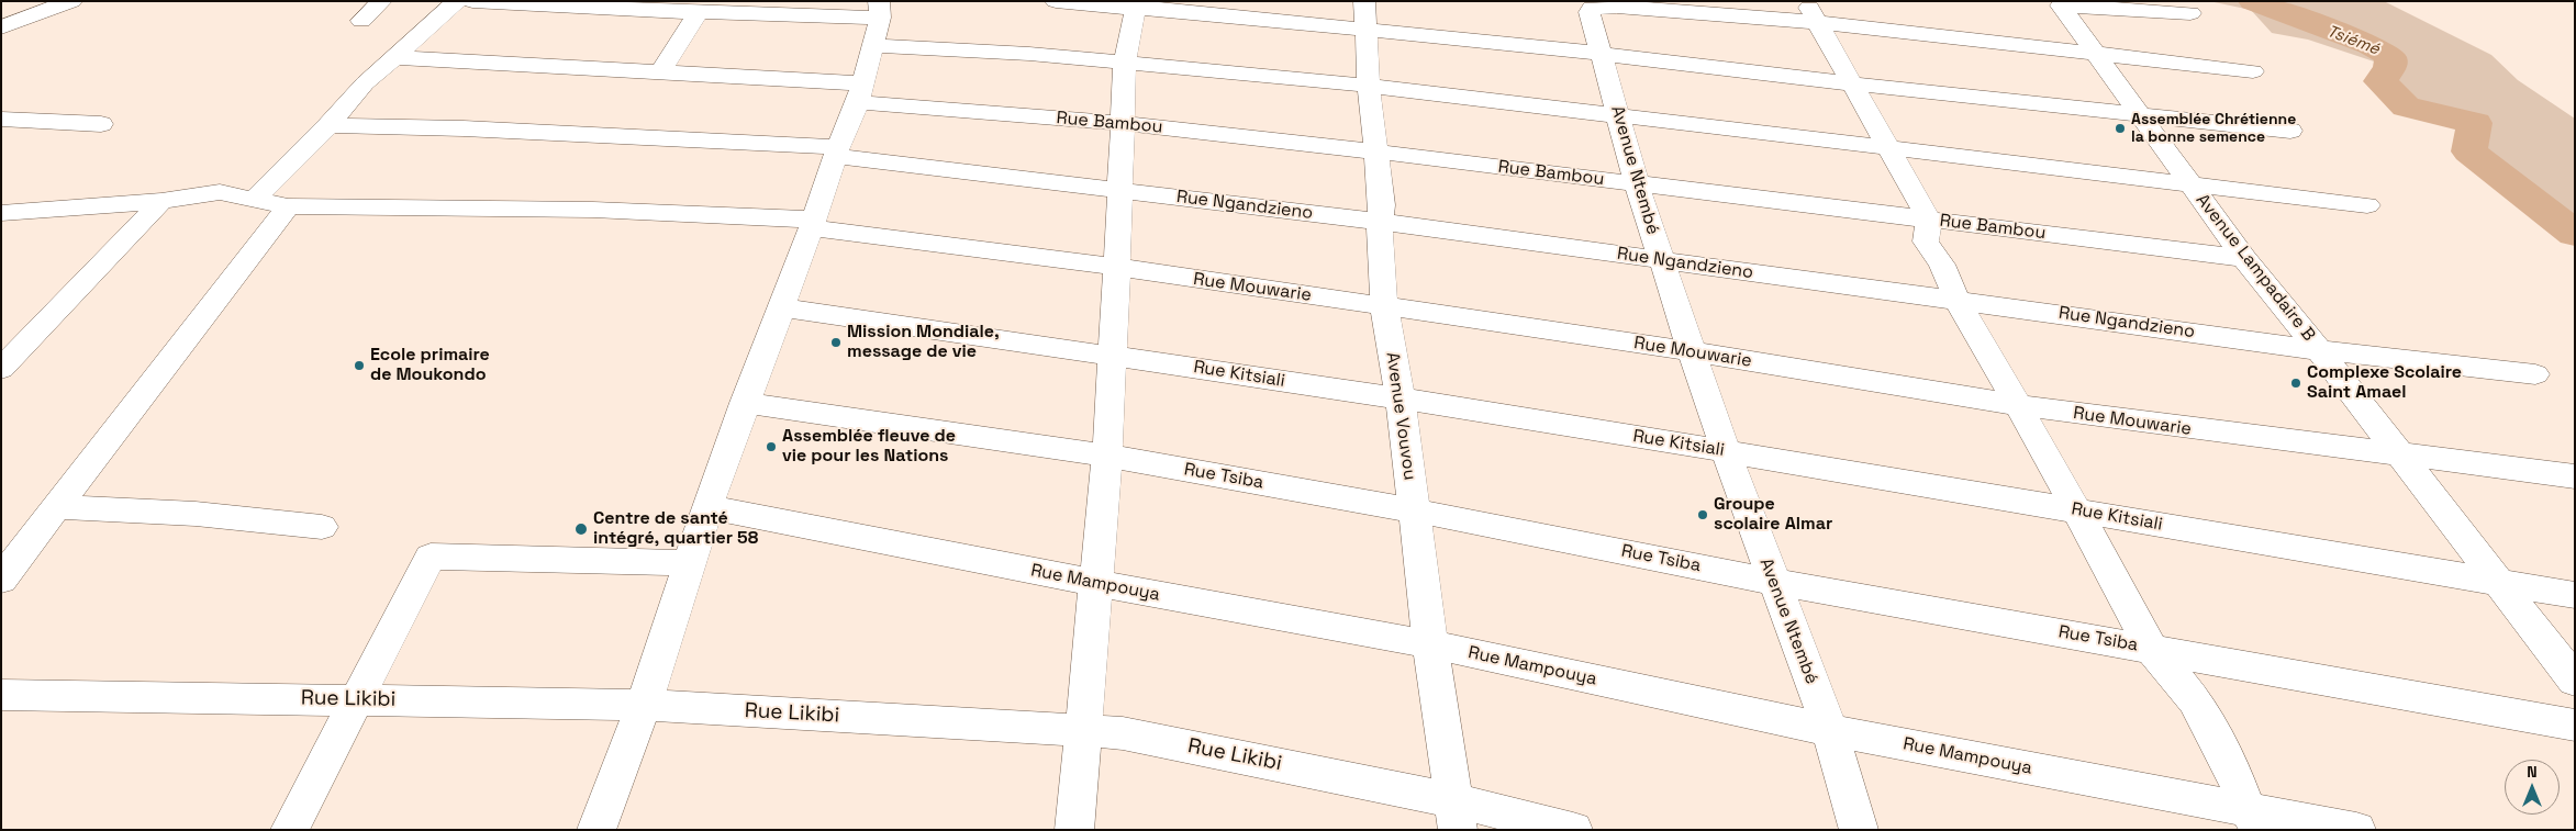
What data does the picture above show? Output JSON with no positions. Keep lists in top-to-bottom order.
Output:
{
  "streets": {
    "street": [
      "Rue Bambou",
      "Avenue Ntembé",
      "Rue Ngandzieno",
      "Avenue Lampadaire B",
      "Rue Mouwarie",
      "Rue Kitsiali",
      "Avenue Vouvou",
      "Rue Tsiba",
      "Rue Mampouya",
      "Rue Likibi"
    ]
  },
  "crossings": [
    ["Rue Bambou", "Avenue Ntembé"],
    ["Rue Bambou", "Avenue Lampadaire B"],
    ["Rue Bambou", "Avenue Vouvou"],
    ["Avenue Ntembé", "Rue Ngandzieno"],
    ["Avenue Ntembé", "Rue Mouwarie"],
    ["Avenue Ntembé", "Rue Kitsiali"],
    ["Avenue Ntembé", "Rue Tsiba"],
    ["Avenue Ntembé", "Rue Mampouya"],
    ["Rue Ngandzieno", "Avenue Lampadaire B"],
    ["Rue Ngandzieno", "Avenue Vouvou"],
    ["Avenue Lampadaire B", "Rue Mouwarie"],
    ["Avenue Lampadaire B", "Rue Kitsiali"],
    ["Rue Mouwarie", "Avenue Vouvou"],
    ["Rue Kitsiali", "Avenue Vouvou"],
    ["Avenue Vouvou", "Rue Tsiba"],
    ["Avenue Vouvou", "Rue Mampouya"],
    ["Avenue Vouvou", "Rue Likibi"]
  ],
  "water": ["Tsiémé"],
  "places": [
    "Assemblée Chrétienne la bonne semence",
    "Mission Mondiale, message de vie",
    "Ecole primaire de Moukondo",
    "Complexe Scolaire Saint Amael",
    "Assemblée fleuve de vie pour les Nations",
    "Groupe scolaire Almar",
    "Centre de santé intégré, quartier 58"
  ],
  "north": "top"
}
